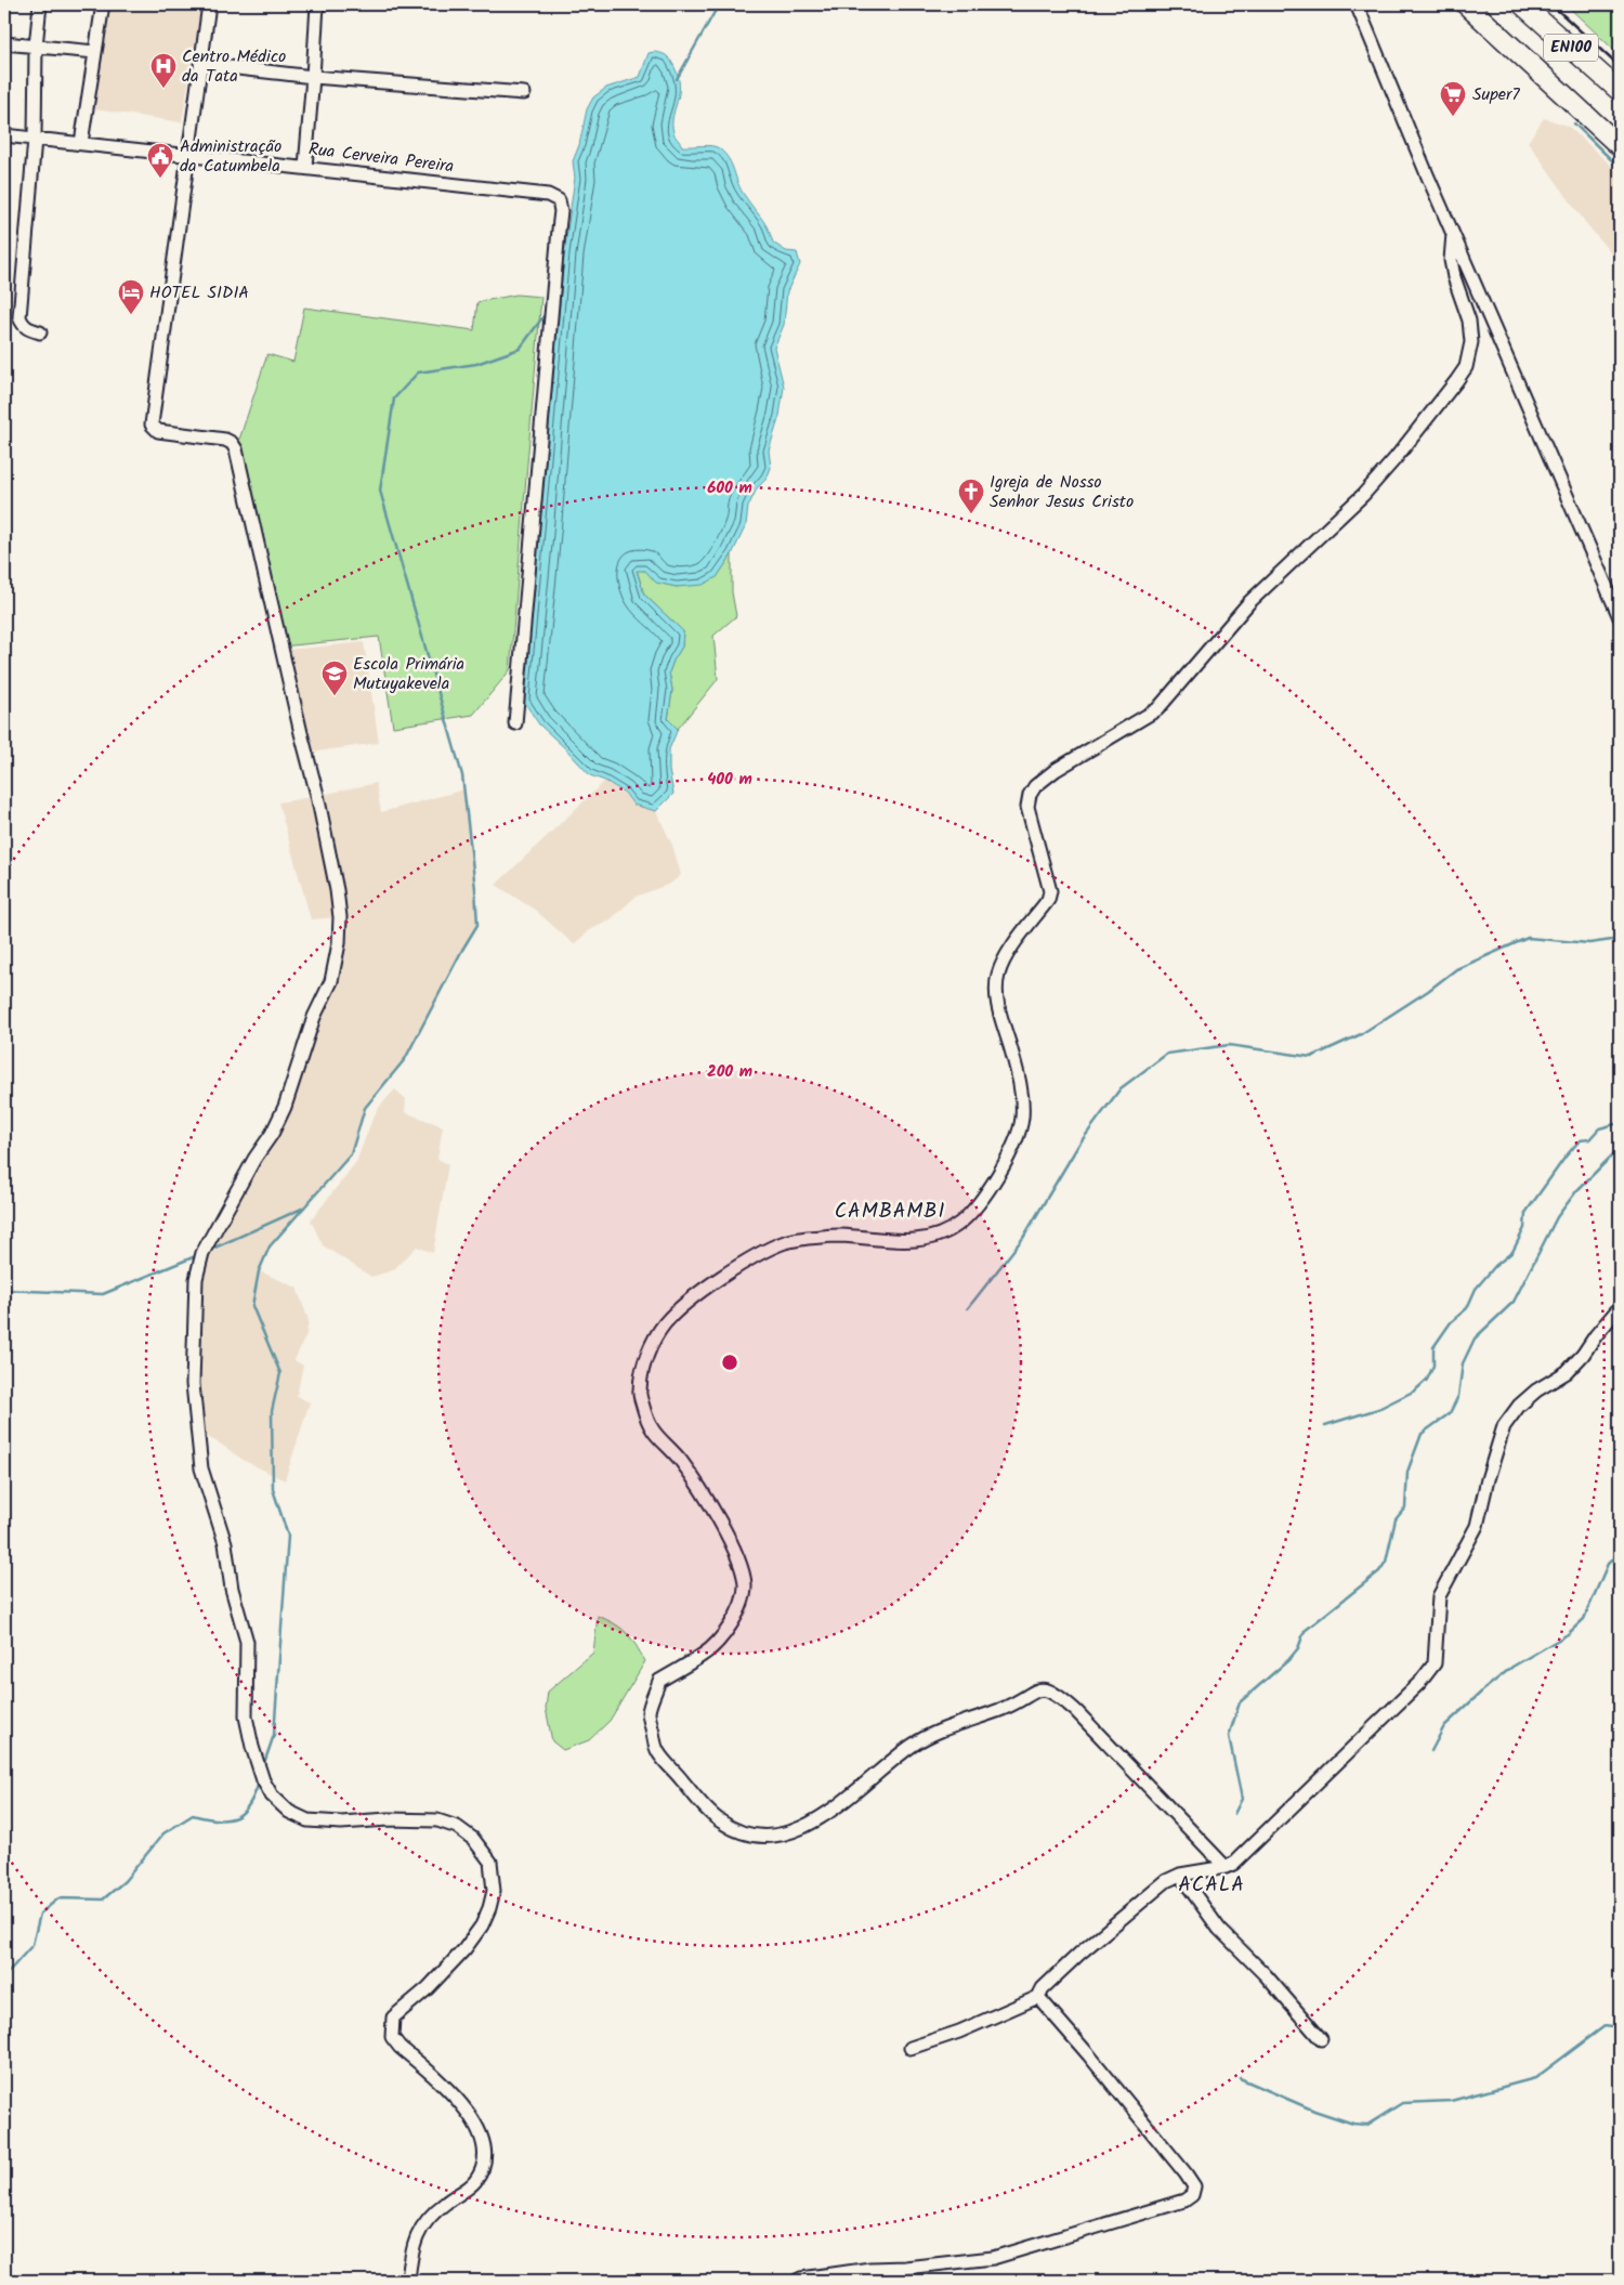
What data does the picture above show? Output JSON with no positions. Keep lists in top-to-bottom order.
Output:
{
  "streets": {
    "highway": ["EN100"],
    "street": ["Rua Cerveira Pereira"]
  },
  "districts": ["CAMBAMBI", "ACALA"],
  "places": {
    "hospital": ["Centro Médico da Tata"],
    "supermarket": ["Super7"],
    "public building": ["Administração da Catumbela"],
    "hotel": ["HOTEL SIDIA"],
    "church": ["Igreja de Nosso Senhor Jesus Cristo"],
    "school or university": ["Escola Primária Mutuyakevela"]
  },
  "rings": ["600 m", "400 m", "200 m"]
}
